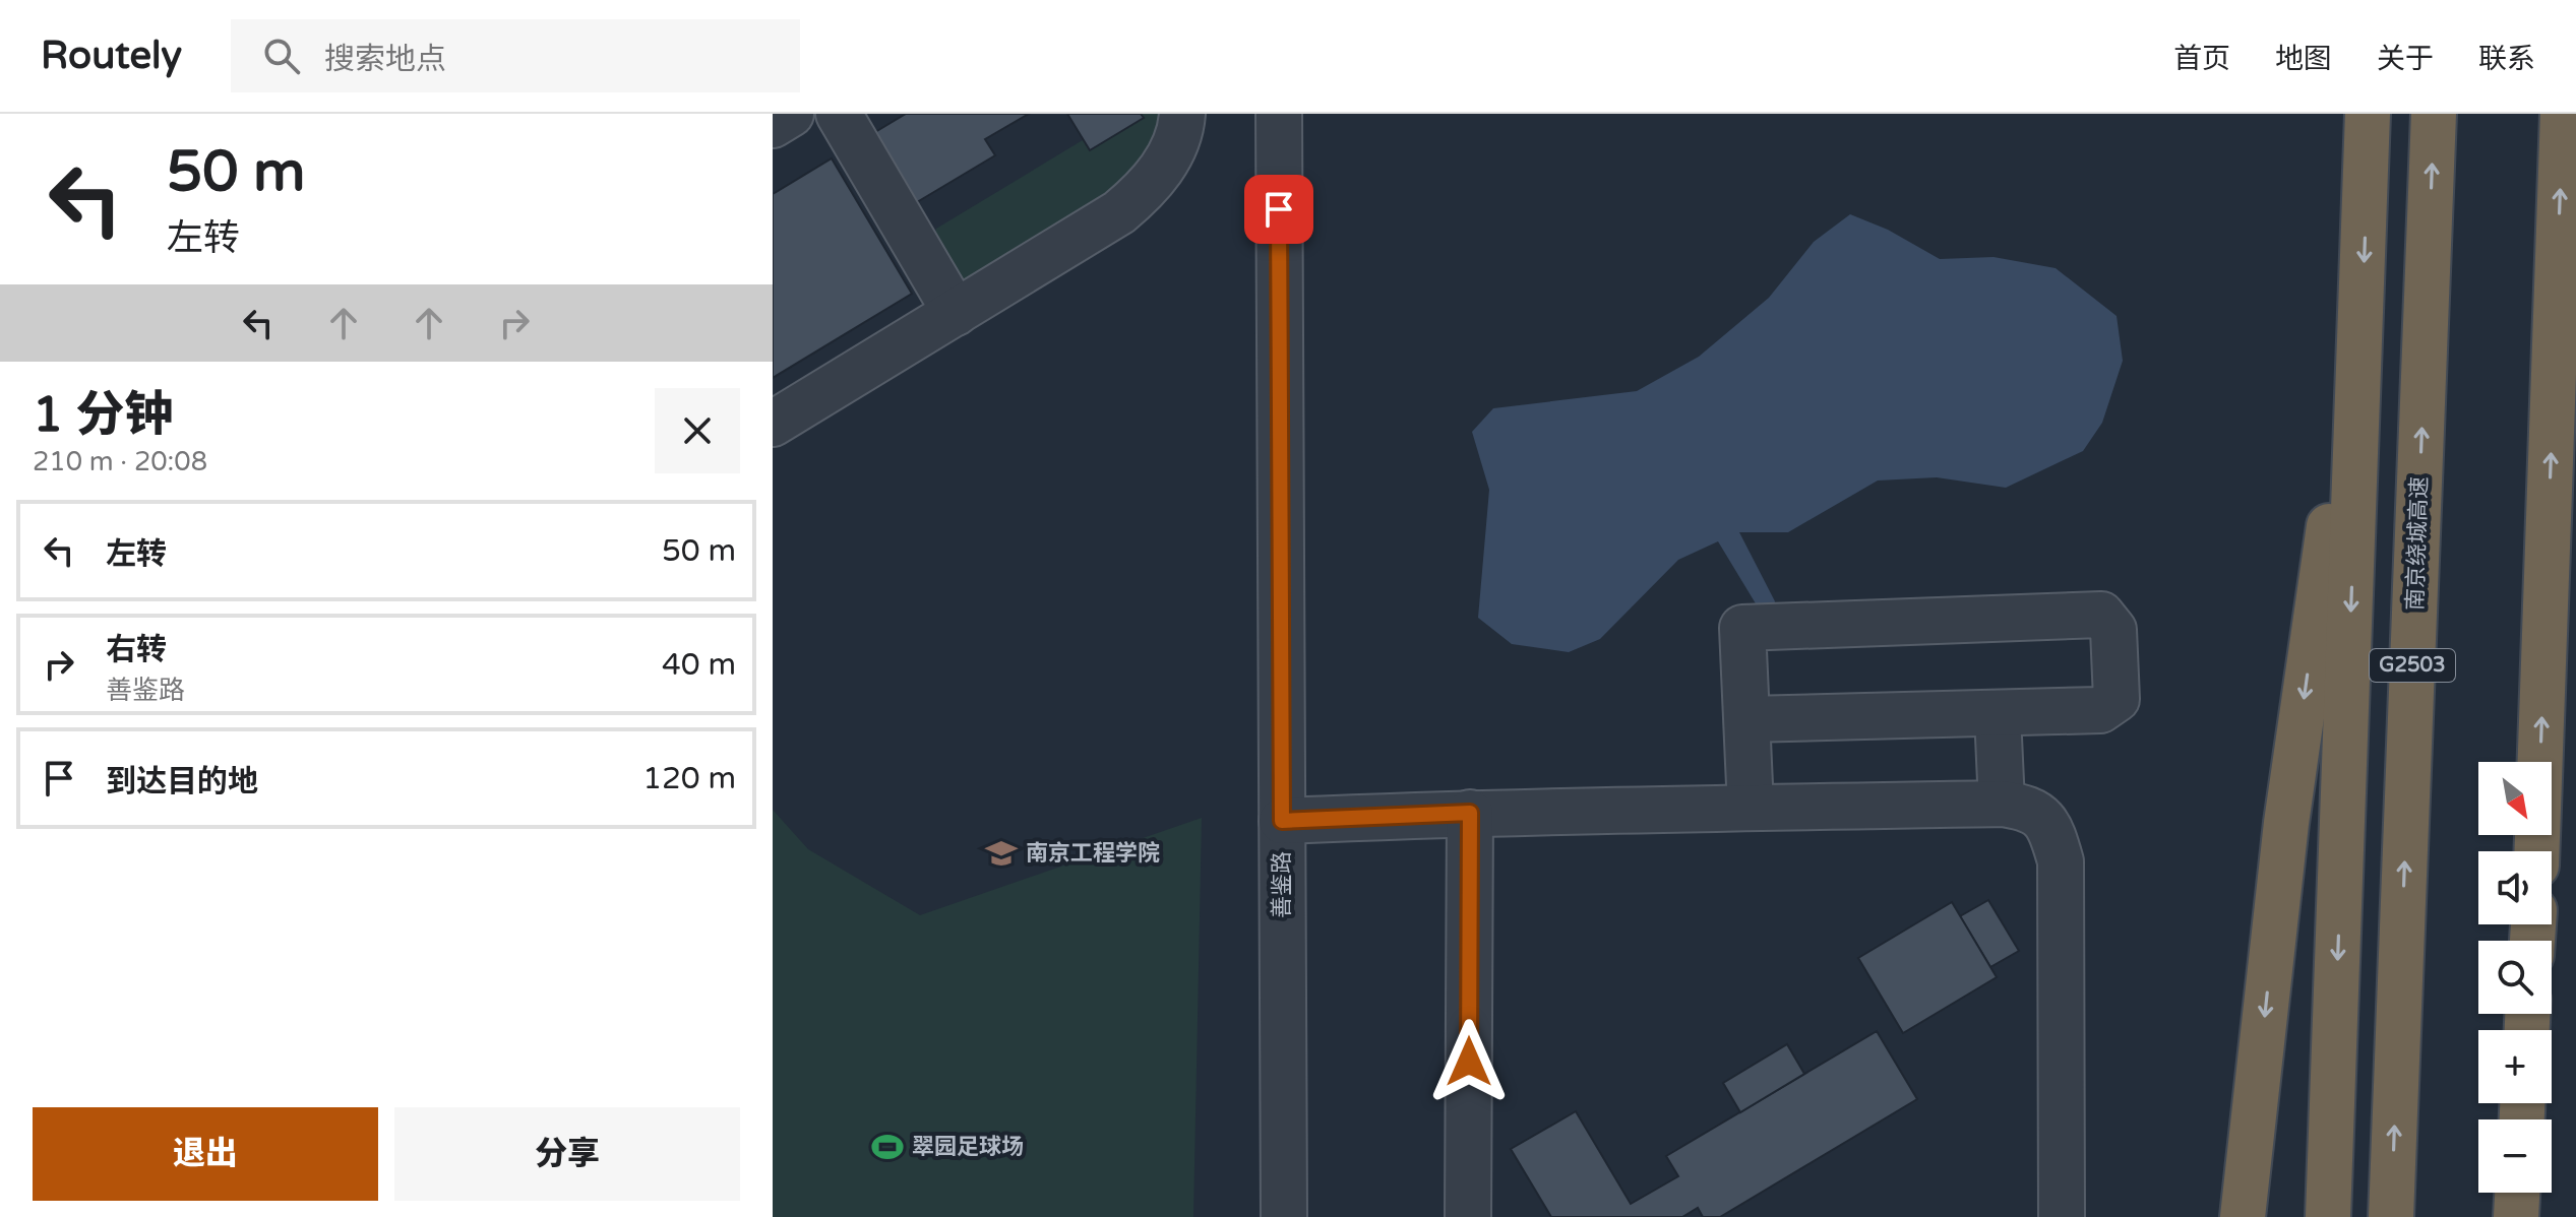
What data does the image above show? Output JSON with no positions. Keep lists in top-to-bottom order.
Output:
{
  "streets": {
    "highway": ["南京绕城高速", "G2503"],
    "street": ["善鉴路"]
  },
  "places": {
    "school or university": ["南京工程学院"],
    "sports": ["翠园足球场"]
  },
  "north": "bottom right",
  "page": {
    "header": "Routely",
    "search": "搜索地点",
    "nav": [
      "首页",
      "地图",
      "关于",
      "联系"
    ],
    "turn": ["50 m", "左转"],
    "heading": ["1 分钟", "210 m · 20:08"],
    "list": [
      {
        "name": "左转",
        "value": "50 m"
      },
      {
        "name": "右转",
        "note": "善鉴路",
        "value": "40 m"
      },
      {
        "name": "到达目的地",
        "value": "120 m"
      }
    ],
    "map_buttons": ["+", "−"],
    "buttons": ["退出", "分享"]
  }
}
